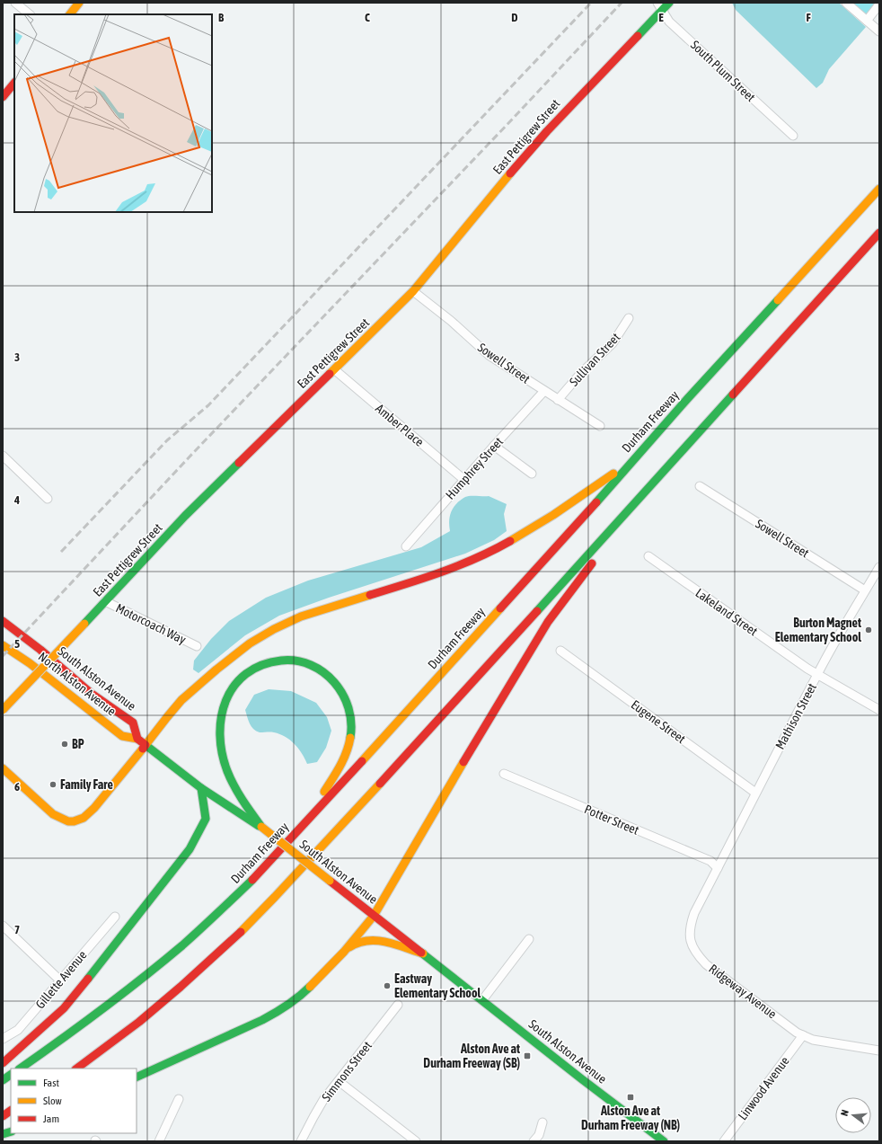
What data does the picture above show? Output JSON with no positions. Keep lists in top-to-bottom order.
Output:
{
  "streets": {
    "main road": [
      "East Pettigrew Street",
      "Durham Freeway",
      "South Alston Avenue",
      "North Alston Avenue"
    ],
    "street": [
      "South Plum Street",
      "Sullivan Street",
      "Sowell Street",
      "Amber Place",
      "Humphrey Street",
      "Lakeland Street",
      "Motorcoach Way",
      "Mathison Street",
      "Eugene Street",
      "Potter Street",
      "Gillette Avenue",
      "Ridgeway Avenue",
      "Simmons Street",
      "Linwood Avenue"
    ]
  },
  "crossings": [
    ["South Plum Street", "East Pettigrew Street"],
    ["East Pettigrew Street", "Sowell Street"],
    ["East Pettigrew Street", "Amber Place"],
    ["East Pettigrew Street", "Motorcoach Way"],
    ["Sullivan Street", "Sowell Street"],
    ["Sowell Street", "Humphrey Street"],
    ["Sowell Street", "Mathison Street"],
    ["Amber Place", "Humphrey Street"],
    ["Lakeland Street", "Mathison Street"],
    ["South Alston Avenue", "North Alston Avenue"],
    ["Mathison Street", "Eugene Street"],
    ["Mathison Street", "Potter Street"],
    ["Mathison Street", "Ridgeway Avenue"],
    ["Potter Street", "Ridgeway Avenue"],
    ["Ridgeway Avenue", "Linwood Avenue"]
  ],
  "places": {
    "other": [
      "Burton Magnet Elementary School",
      "BP",
      "Family Fare",
      "Eastway Elementary School"
    ],
    "transit": ["Alston Ave at Durham Freeway (SB)", "Alston Ave at Durham Freeway (NB)"]
  },
  "legend": ["Fast", "Slow", "Jam"],
  "north": "left",
  "grid": {
    "columns": [
      "B",
      "C",
      "D",
      "E",
      "F"
    ],
    "rows": [
      "3",
      "4",
      "5",
      "6",
      "7"
    ]
  }
}
